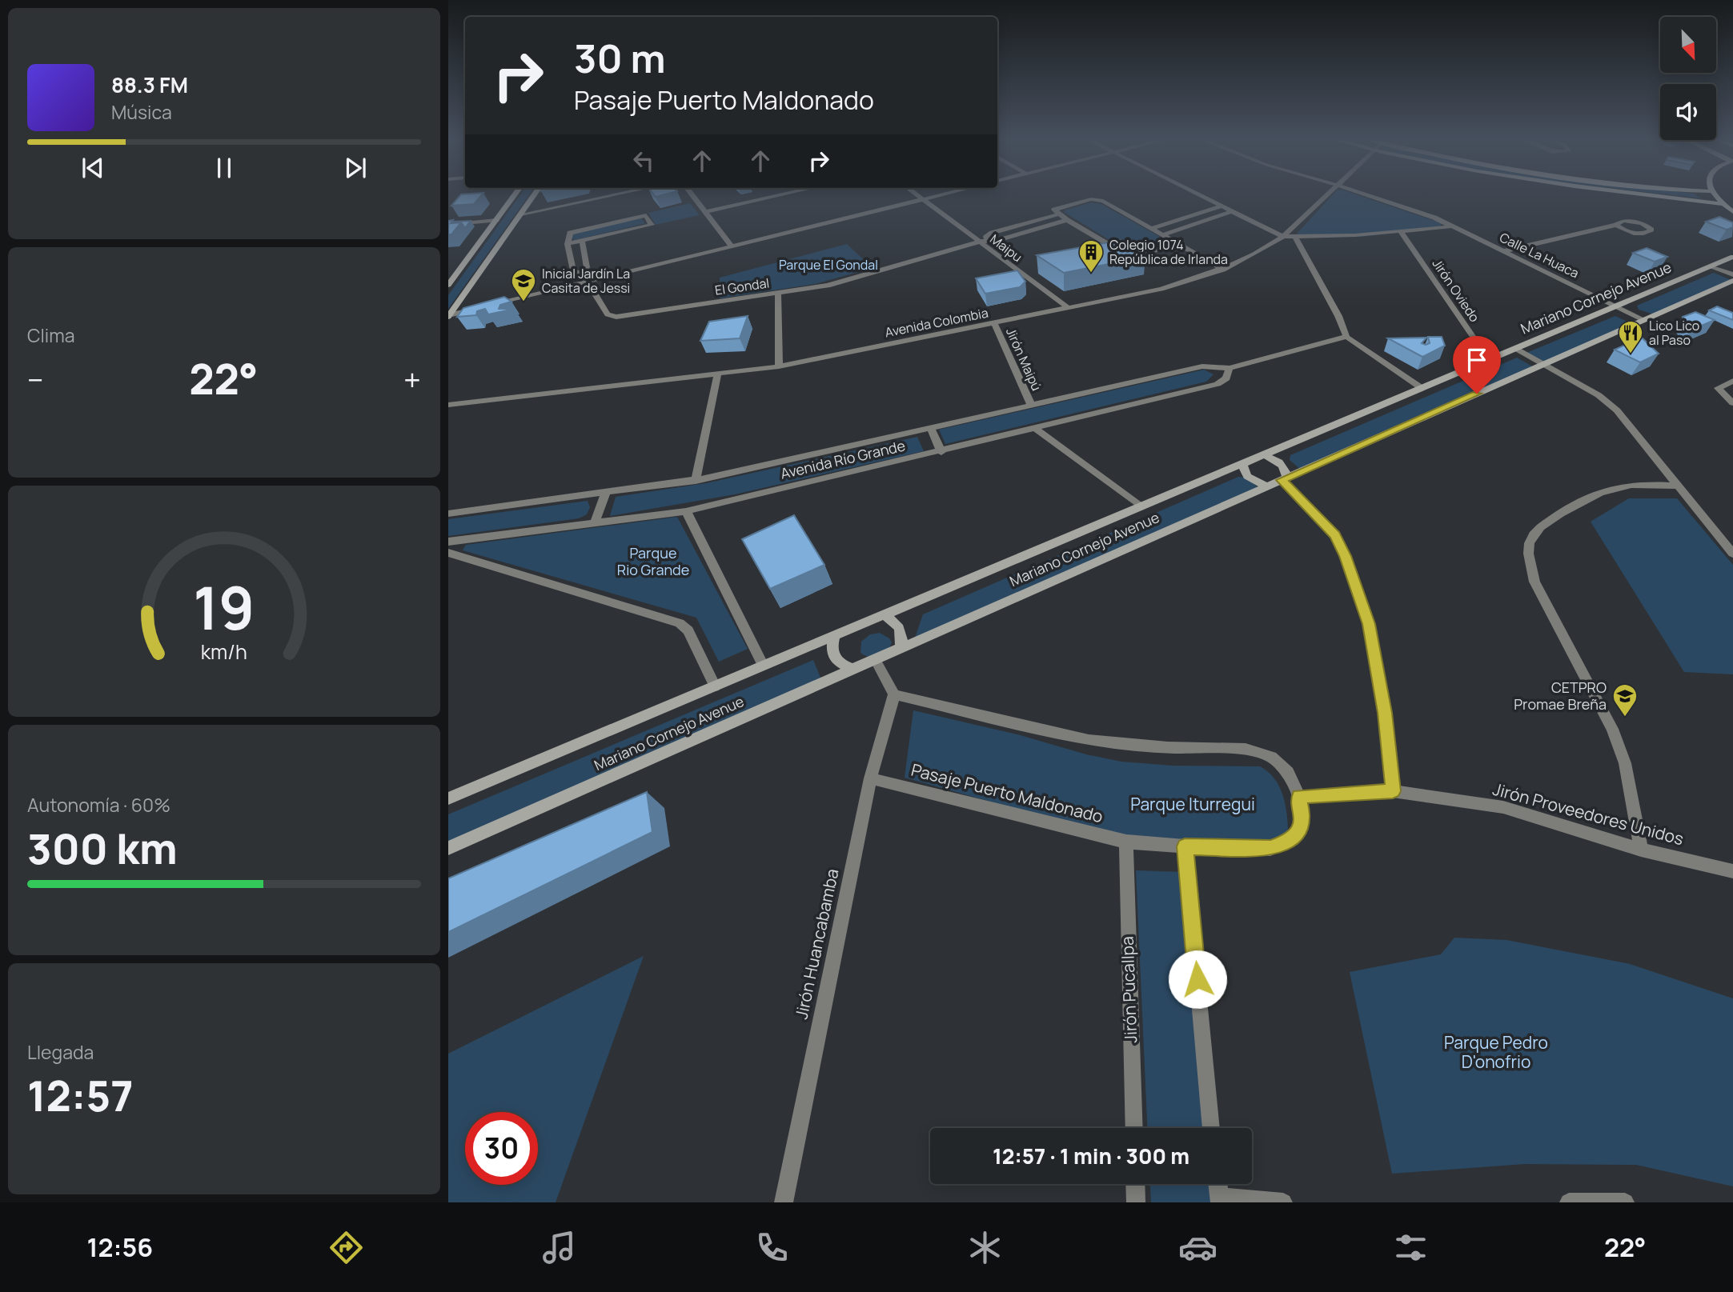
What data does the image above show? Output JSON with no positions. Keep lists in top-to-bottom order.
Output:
{
  "streets": {
    "main road": ["Mariano Cornejo Avenue"],
    "street": [
      "Maipu",
      "Calle La Huaca",
      "El Gondal",
      "Jirón Oviedo",
      "Avenida Colombia",
      "Jirón Maipú",
      "Avenida Río Grande",
      "Pasaje Puerto Maldonado",
      "Jirón Proveedores Unidos",
      "Jirón Huancabamba",
      "Jirón Pucallpa"
    ]
  },
  "crossings": [
    ["Maipu", "El Gondal"],
    ["Maipu", "Avenida Colombia"],
    ["Calle La Huaca", "Mariano Cornejo Avenue"],
    ["Jirón Oviedo", "Mariano Cornejo Avenue"],
    ["Avenida Colombia", "Jirón Maipú"],
    ["Jirón Maipú", "Avenida Río Grande"],
    ["Pasaje Puerto Maldonado", "Jirón Proveedores Unidos"],
    ["Pasaje Puerto Maldonado", "Jirón Huancabamba"],
    ["Pasaje Puerto Maldonado", "Jirón Pucallpa"]
  ],
  "parks": [
    "Parque El Gondal",
    "Parque Rio Grande",
    "Parque Iturregui",
    "Parque Pedro D'onofrio"
  ],
  "places": {
    "building": ["Colegio 1074 República de Irlanda"],
    "school or university": ["Inicial Jardín La Casita de Jessi", "CETPRO Promae Breña"],
    "restaurant": ["Lico Lico al Paso"]
  },
  "north": "bottom right",
  "page": {
    "turn": ["30 m", "Pasaje Puerto Maldonado"],
    "song": ["88.3 FM", "Música"],
    "tile": [
      "Clima",
      ["Autonomía · 60%", "300 km"],
      ["Llegada", "12:57"]
    ],
    "heat": ["−", "22°", "+"],
    "limit": "30",
    "trip": "12:57 · 1 min · 300 m",
    "tabs": ["12:56", "22°"],
    "gauge": ["19", "km/h"]
  }
}
